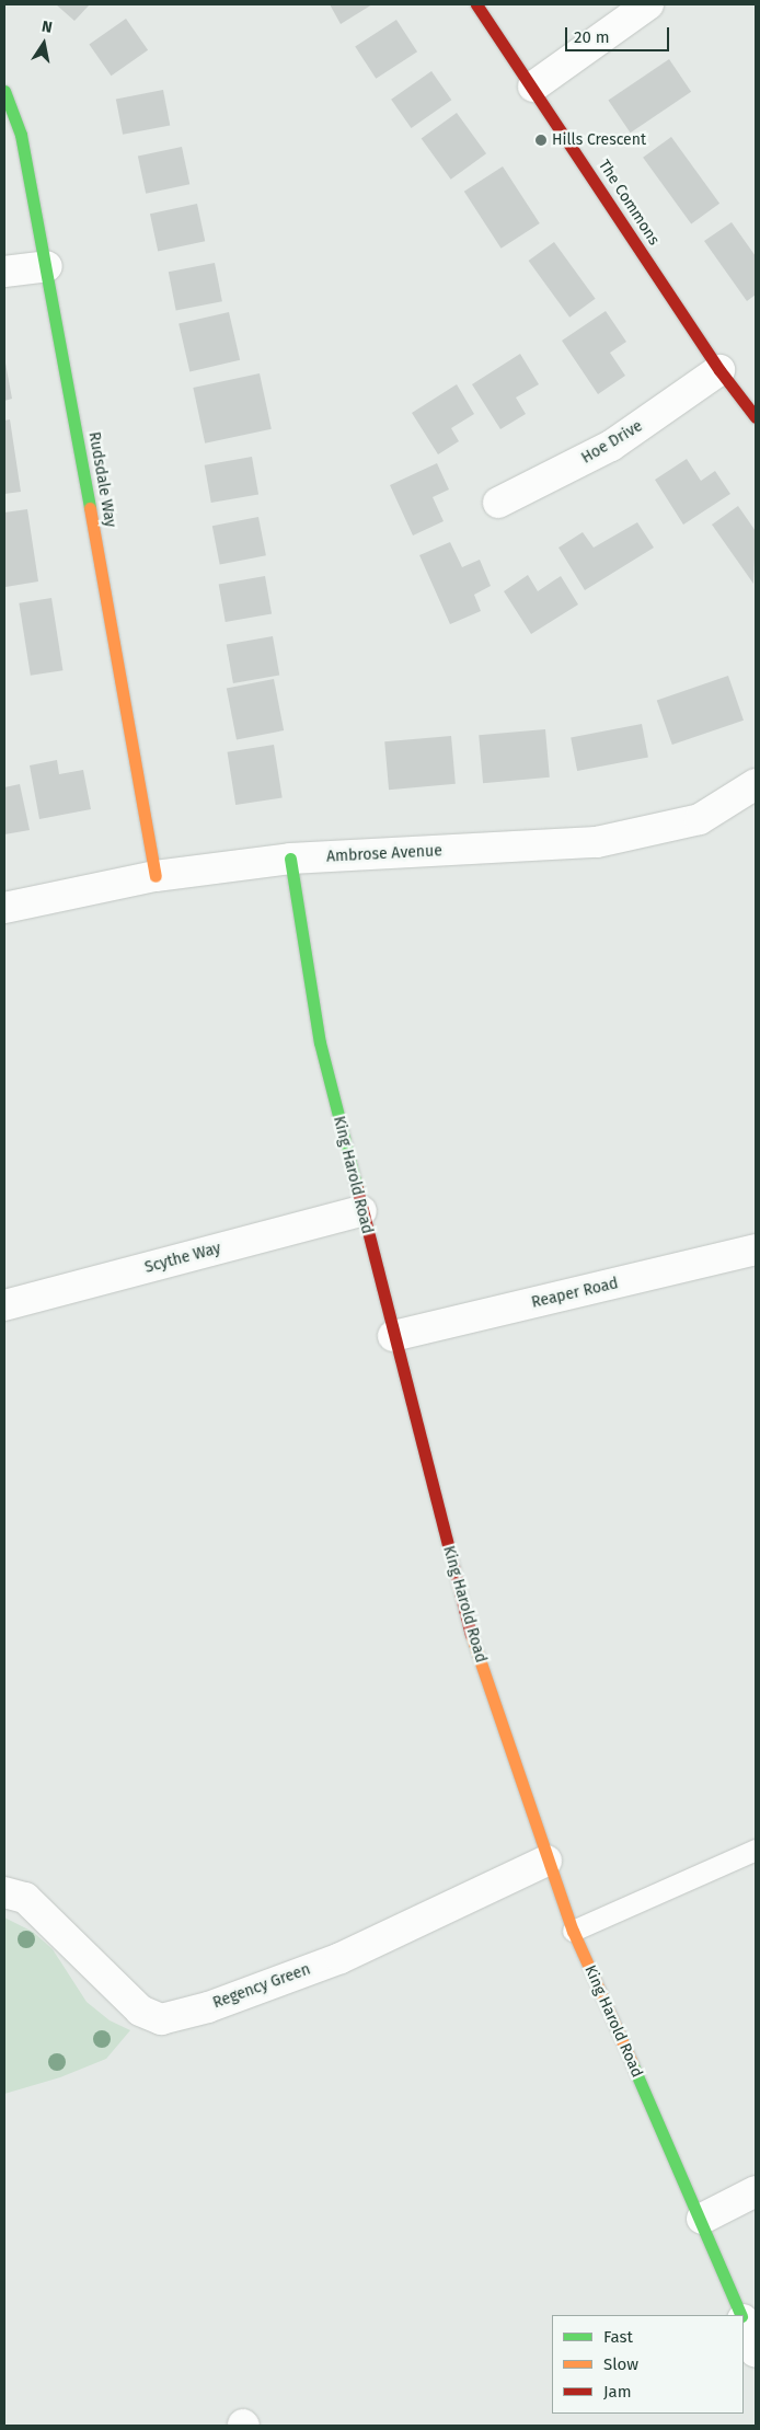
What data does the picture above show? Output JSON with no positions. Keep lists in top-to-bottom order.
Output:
{
  "streets": {
    "street": [
      "The Commons",
      "Hoe Drive",
      "Rudsdale Way",
      "Ambrose Avenue",
      "King Harold Road",
      "Scythe Way",
      "Reaper Road",
      "Regency Green"
    ]
  },
  "crossings": [
    ["The Commons", "Hoe Drive"],
    ["Rudsdale Way", "Ambrose Avenue"],
    ["Ambrose Avenue", "King Harold Road"],
    ["King Harold Road", "Scythe Way"],
    ["King Harold Road", "Reaper Road"],
    ["King Harold Road", "Regency Green"]
  ],
  "places": ["Hills Crescent"],
  "legend": ["Fast", "Slow", "Jam"],
  "scale_bar": "20 m",
  "north": "top"
}
